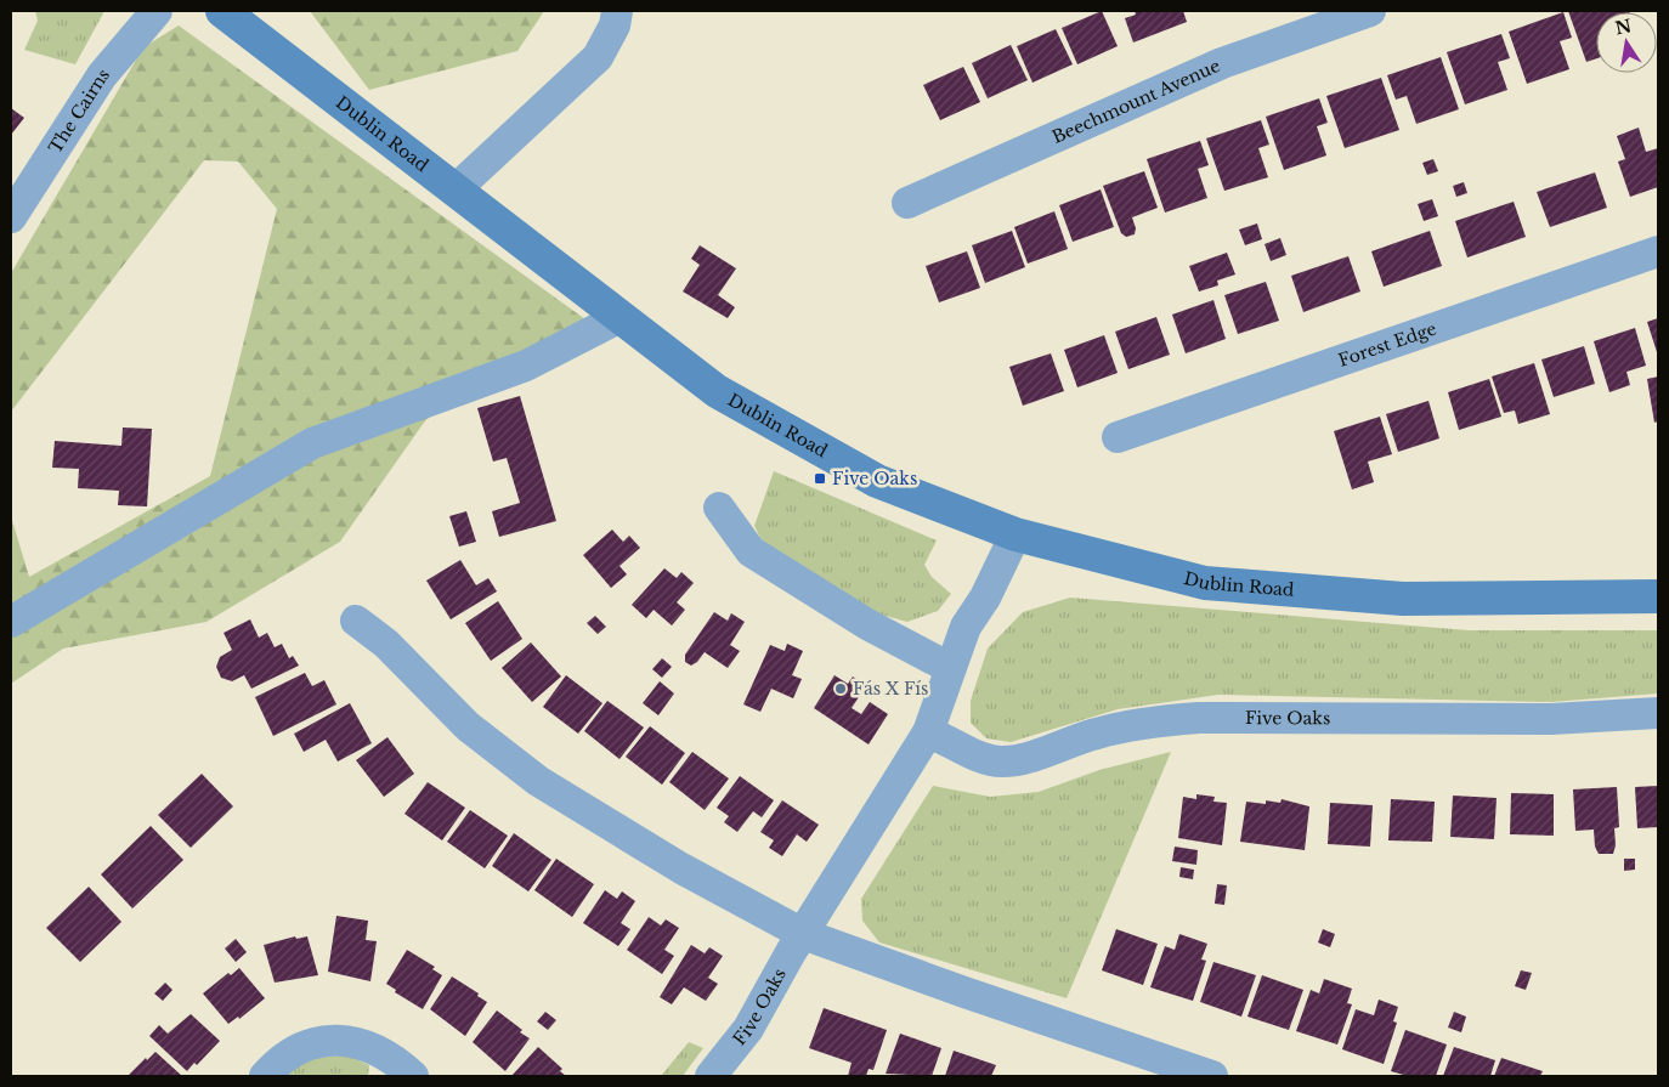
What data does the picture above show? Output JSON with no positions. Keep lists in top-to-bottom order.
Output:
{
  "streets": {
    "main road": ["Dublin Road"],
    "street": [
      "Beechmount Avenue",
      "The Cairns",
      "Forest Edge",
      "Five Oaks"
    ]
  },
  "crossings": [
    ["Dublin Road", "Five Oaks"]
  ],
  "places": {
    "transit": ["Five Oaks"],
    "other": ["Fás X Fís"]
  },
  "north": "top"
}
